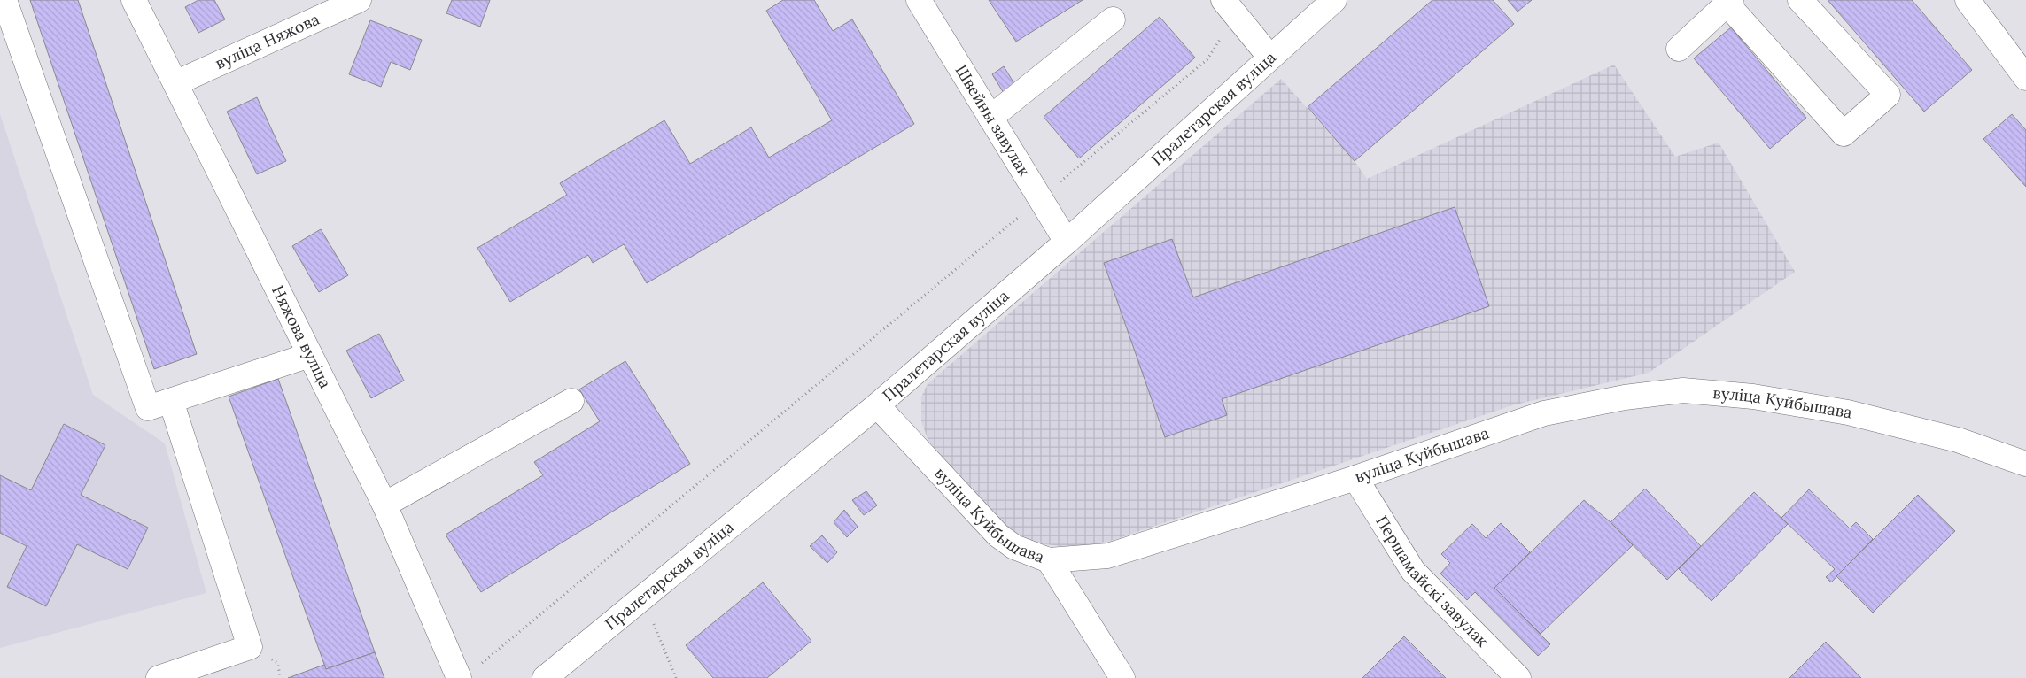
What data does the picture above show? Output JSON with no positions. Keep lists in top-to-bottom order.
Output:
{
  "streets": {
    "street": [
      "вуліца Няжова",
      "Пралетарская вуліца",
      "Швейны завулак",
      "Няжова вуліца",
      "вуліца Куйбышава",
      "Першамайскі завулак"
    ]
  },
  "crossings": [
    ["вуліца Няжова", "Няжова вуліца"],
    ["Пралетарская вуліца", "Швейны завулак"],
    ["Пралетарская вуліца", "вуліца Куйбышава"],
    ["вуліца Куйбышава", "Першамайскі завулак"]
  ]
}
